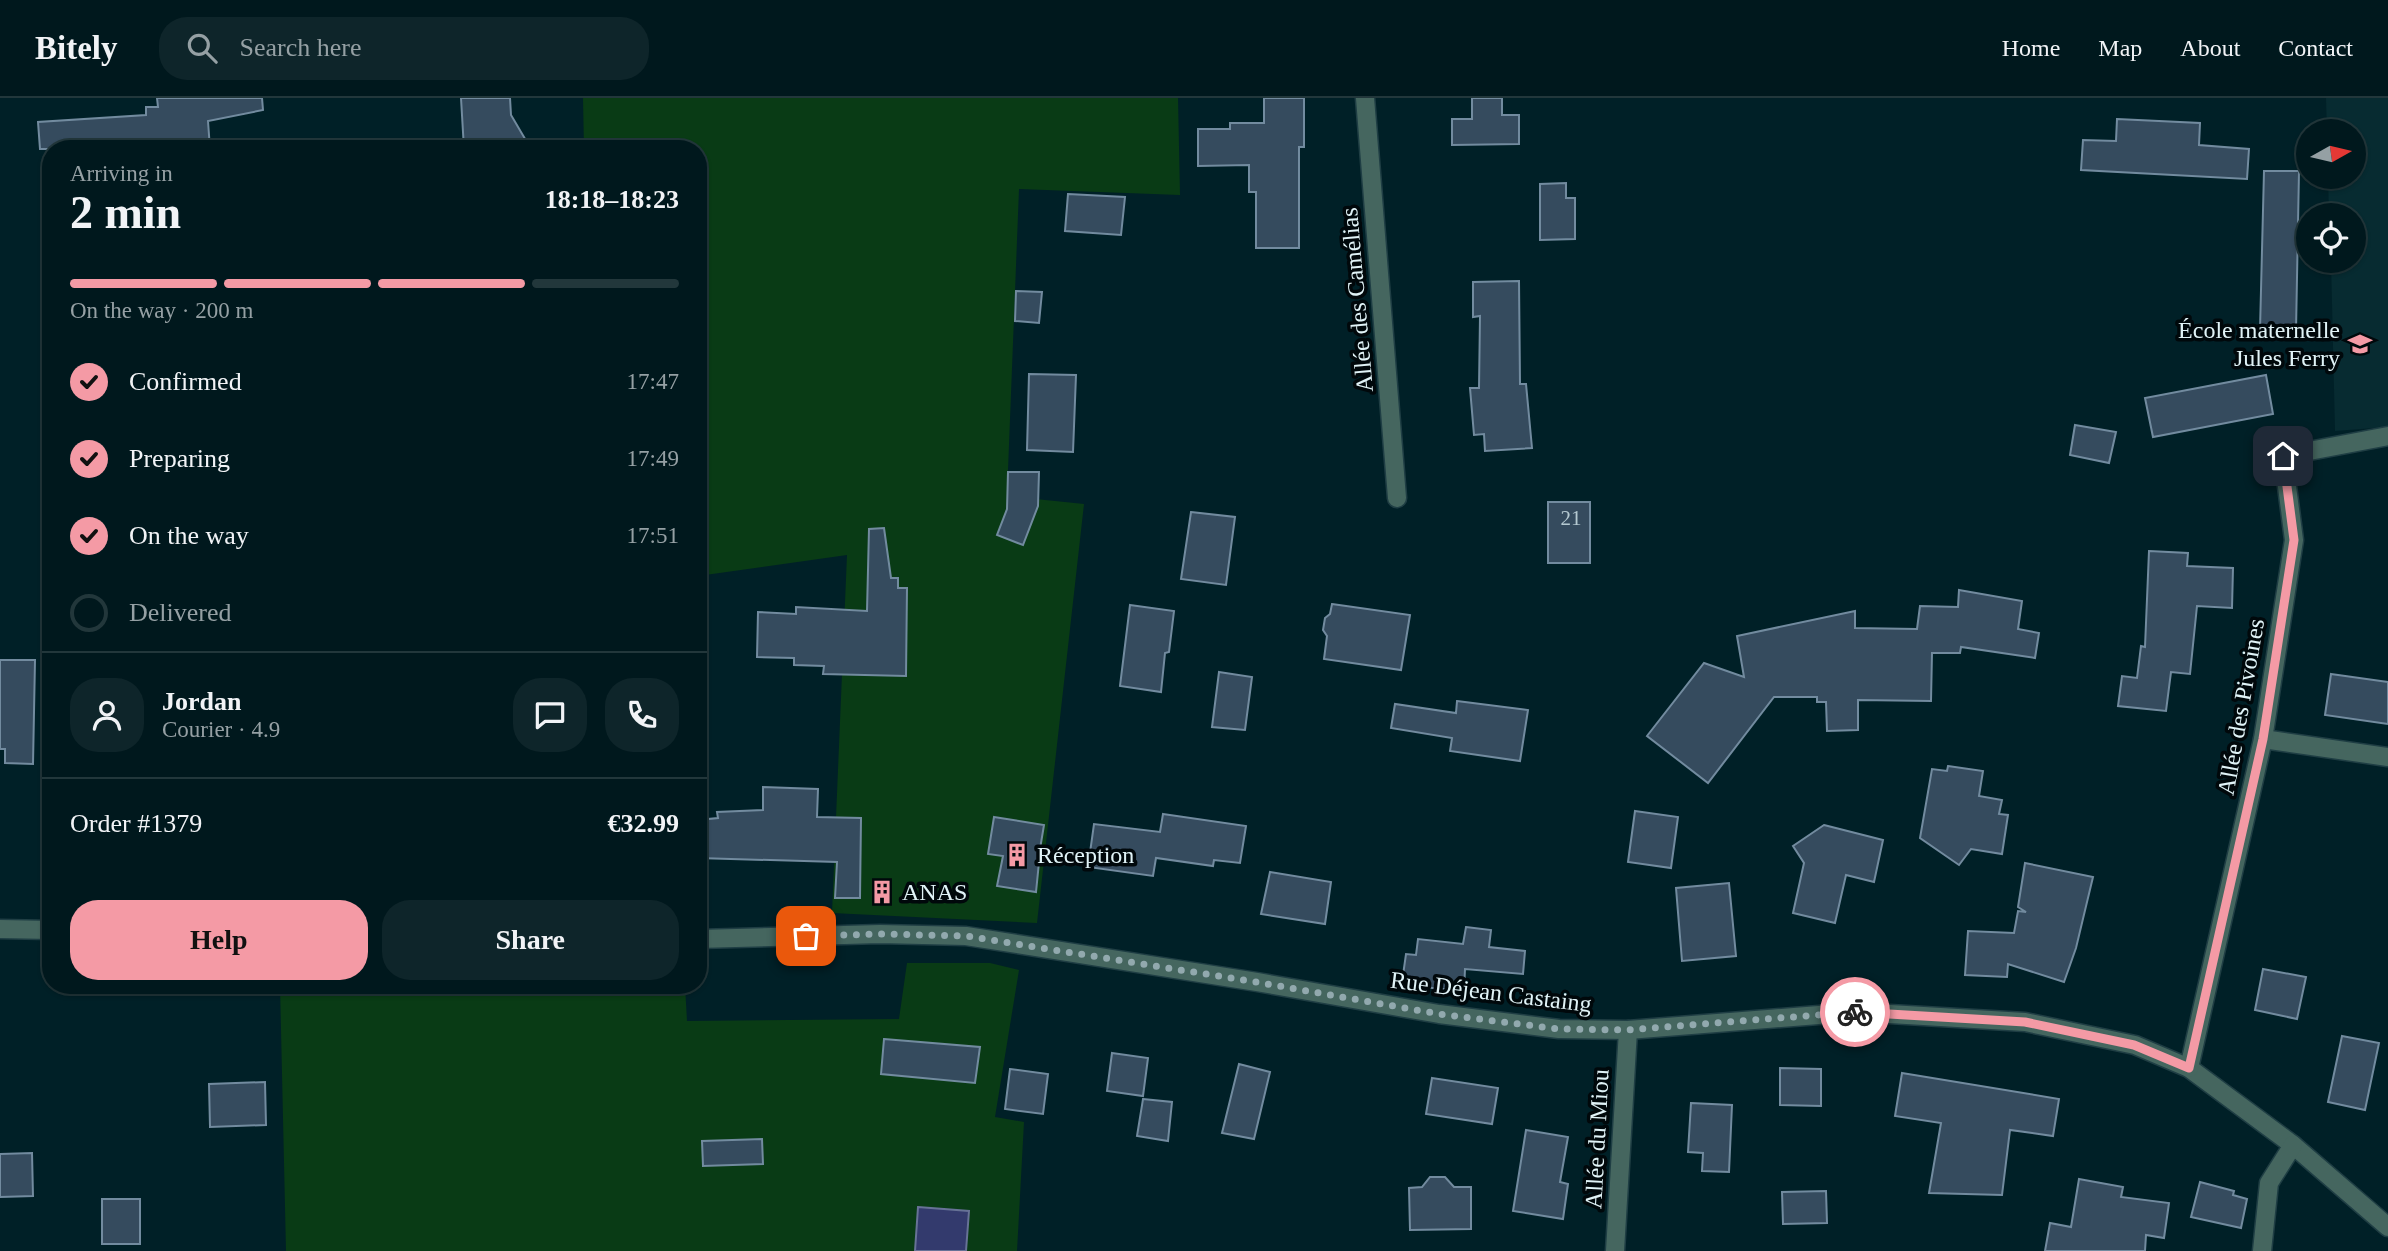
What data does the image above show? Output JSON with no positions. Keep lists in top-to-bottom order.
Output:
{
  "streets": {
    "street": [
      "Allée des Camélias",
      "Allée des Pivoines",
      "Rue Déjean Castaing",
      "Allée du Miou"
    ]
  },
  "crossings": [
    ["Allée des Pivoines", "Rue Déjean Castaing"],
    ["Rue Déjean Castaing", "Allée du Miou"]
  ],
  "places": {
    "school or university": ["École maternelle Jules Ferry"],
    "building": ["Réception", "ANAS"]
  },
  "house_numbers": ["21"],
  "north": "right",
  "page": {
    "header": "Bitely",
    "search": "Search here",
    "nav": [
      "Home",
      "Map",
      "About",
      "Contact"
    ],
    "heading": ["2 min", "Arriving in", "18:18–18:23"],
    "panel": [
      "Jordan",
      "Courier · 4.9",
      "Order #1379",
      "€32.99"
    ],
    "bar": "On the way · 200 m",
    "list": [
      ["Confirmed", "17:47"],
      ["Preparing", "17:49"],
      ["On the way", "17:51"],
      "Delivered"
    ],
    "buttons": ["Help", "Share"]
  }
}
